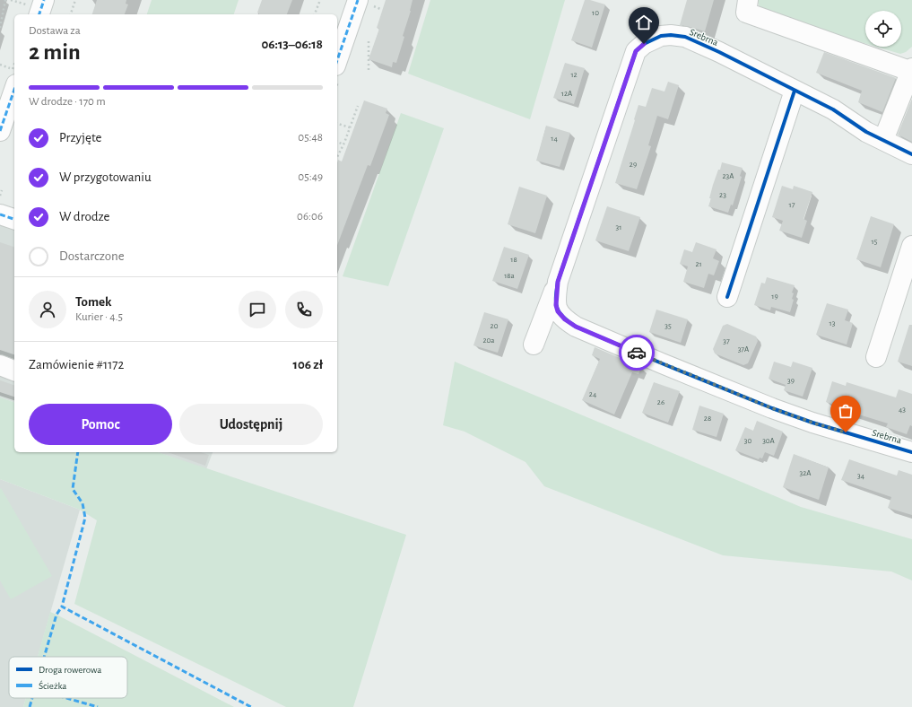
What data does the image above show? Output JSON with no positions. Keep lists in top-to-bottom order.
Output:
{
  "streets": {
    "street": ["Srebrna"]
  },
  "house_numbers": [
    "10",
    "12",
    "12A",
    "14",
    "29",
    "23A",
    "23",
    "17",
    "31",
    "15",
    "18",
    "21",
    "18a",
    "19",
    "13",
    "20",
    "35",
    "20a",
    "37",
    "37A",
    "39",
    "24",
    "26",
    "43",
    "28",
    "30",
    "30A",
    "32A",
    "34"
  ],
  "legend": ["Droga rowerowa", "Ścieżka"],
  "page": {
    "heading": ["2 min", "Dostawa za", "06:13–06:18"],
    "panel": [
      "Tomek",
      "Kurier · 4.5",
      "Zamówienie #1172",
      "106 zł"
    ],
    "bar": "W drodze · 170 m",
    "list": [
      ["Przyjęte", "05:48"],
      ["W przygotowaniu", "05:49"],
      ["W drodze", "06:06"],
      "Dostarczone"
    ],
    "buttons": ["Pomoc", "Udostępnij"]
  }
}
